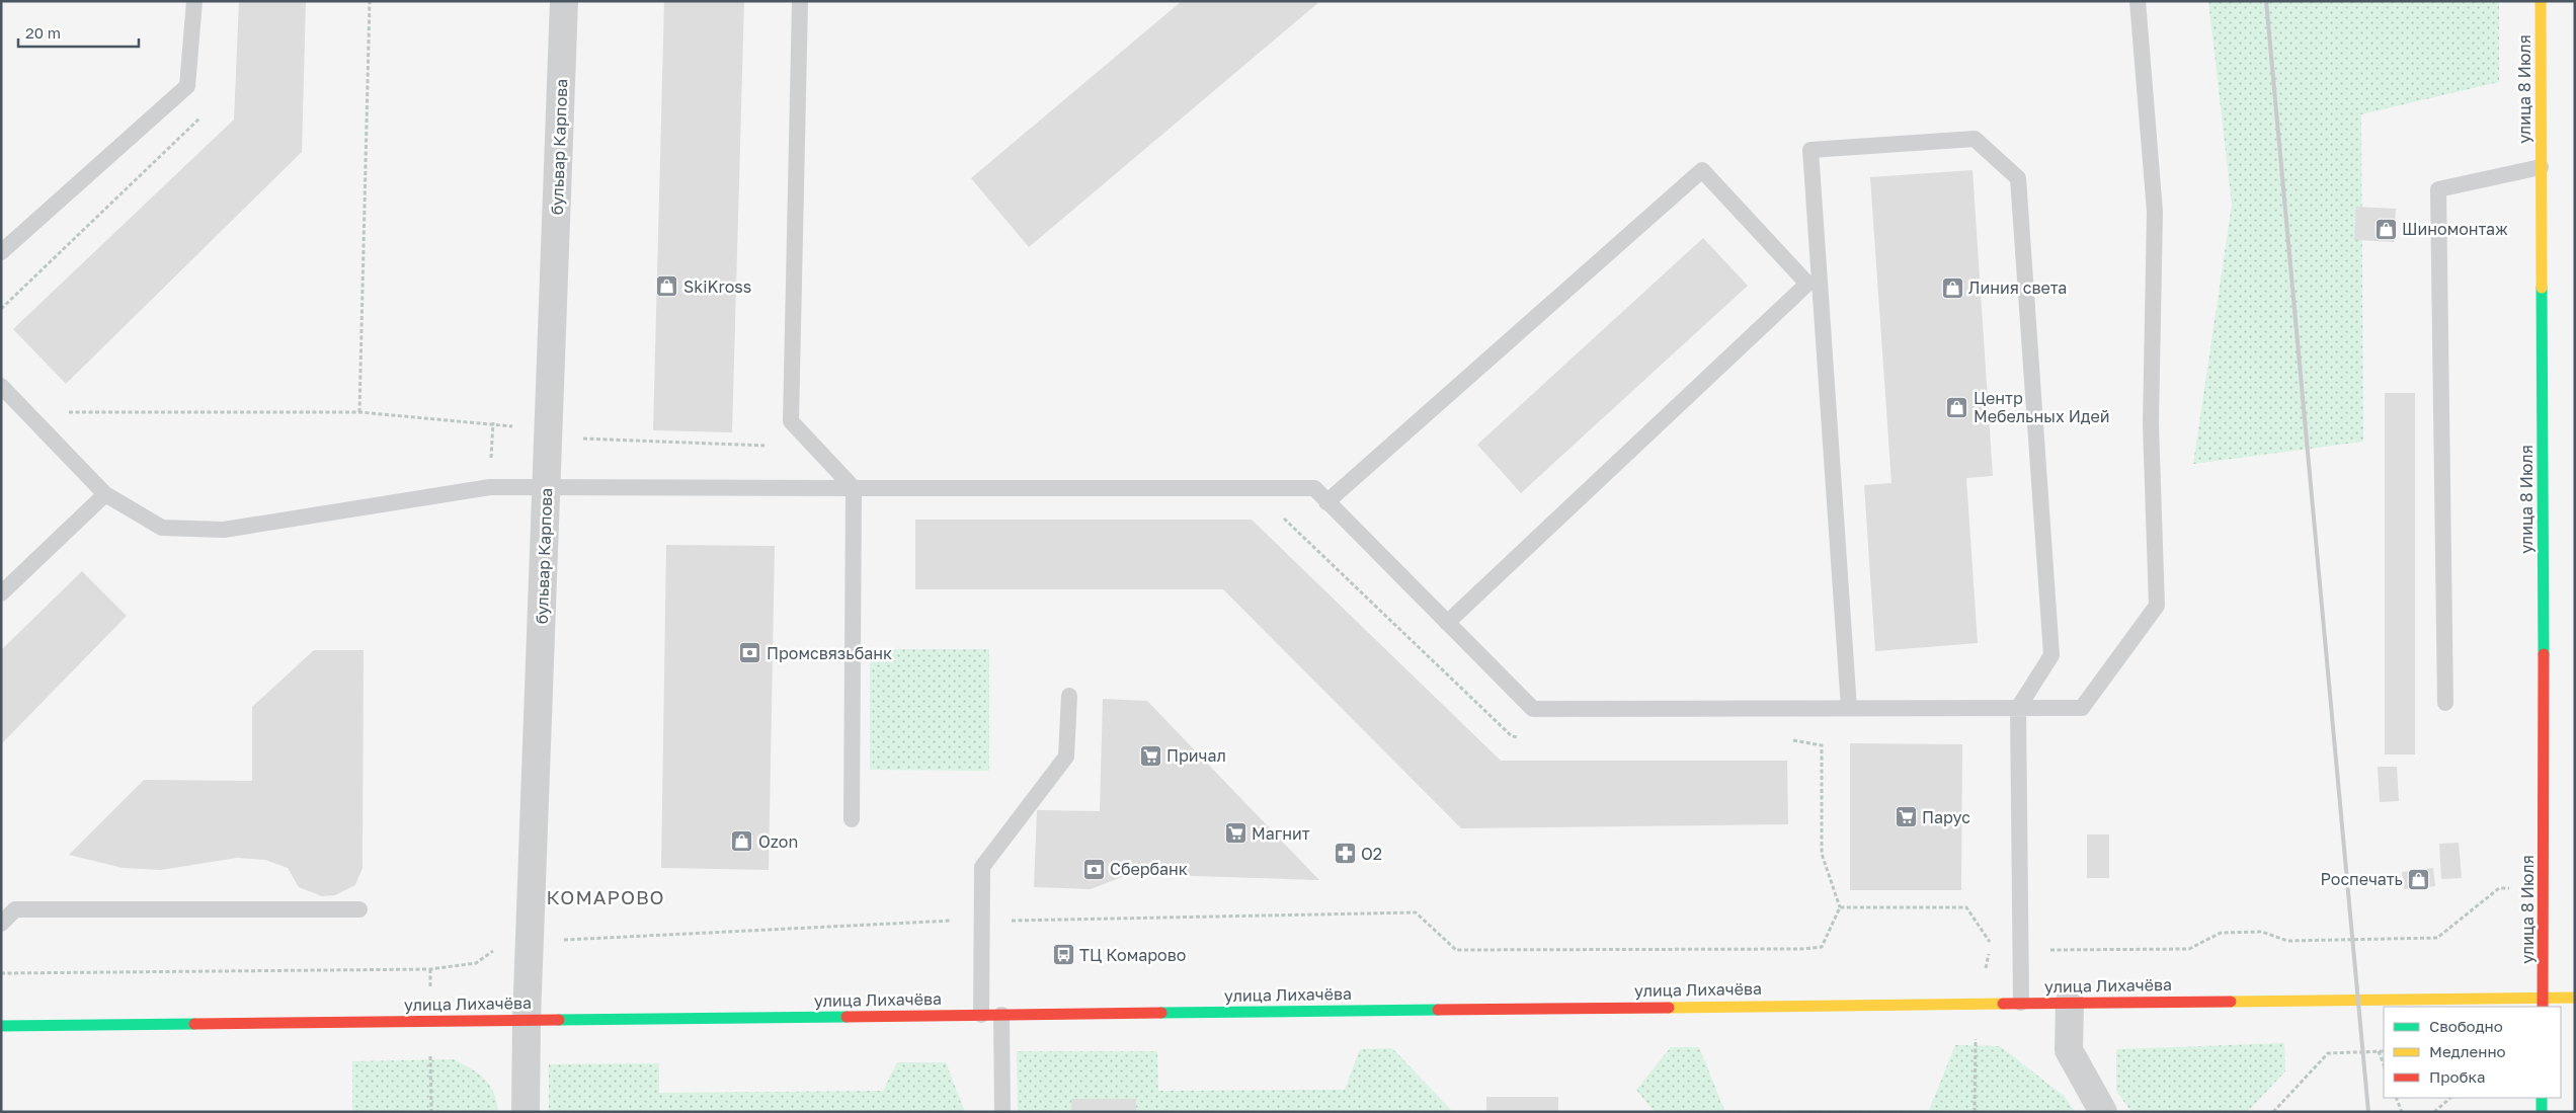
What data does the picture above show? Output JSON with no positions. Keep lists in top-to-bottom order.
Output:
{
  "streets": {
    "street": ["улица 8 Июля", "бульвар Карпова", "улица Лихачёва"]
  },
  "crossings": [
    ["улица 8 Июля", "улица Лихачёва"],
    ["бульвар Карпова", "улица Лихачёва"]
  ],
  "districts": ["КОМАРОВО"],
  "places": {
    "shop": [
      "Шиномонтаж",
      "SkiKross",
      "Линия света",
      "Центр Мебельных Идей",
      "Ozon",
      "Роспечать"
    ],
    "bank": ["Промсвязьбанк", "Сбербанк"],
    "supermarket": ["Причал", "Парус", "Магнит"],
    "pharmacy": ["O2"],
    "bus stop": ["ТЦ Комарово"]
  },
  "legend": ["Свободно", "Медленно", "Пробка"],
  "scale_bar": "20 m"
}
